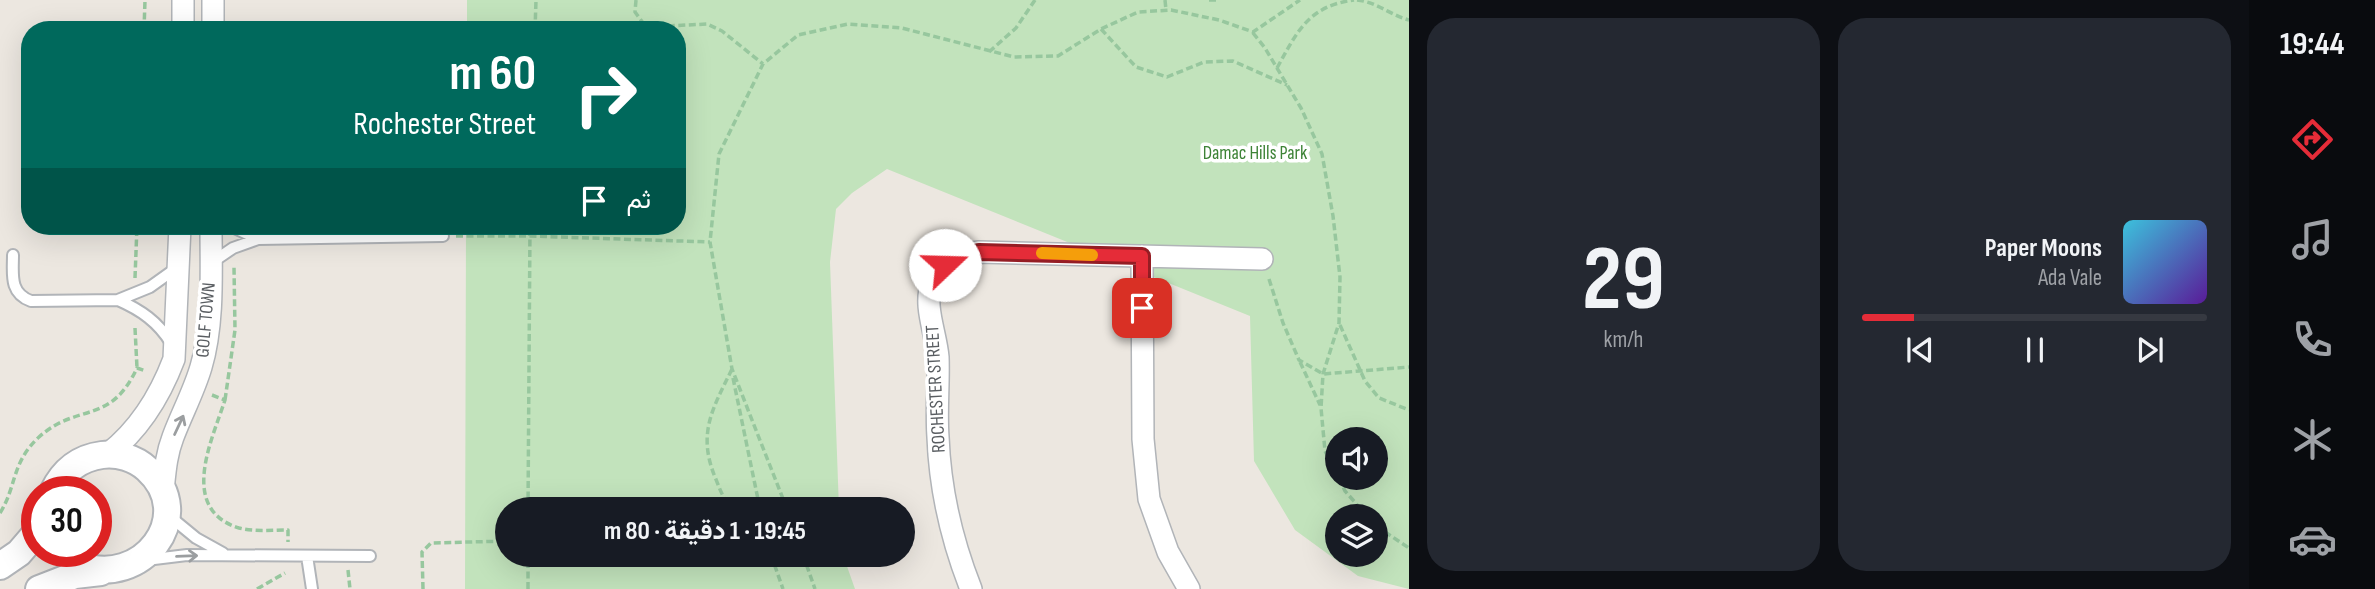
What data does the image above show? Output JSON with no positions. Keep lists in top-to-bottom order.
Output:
{
  "streets": {
    "street": ["GOLF TOWN", "ROCHESTER STREET"]
  },
  "parks": ["Damac Hills Park"],
  "page": {
    "tabs": "19:44",
    "tile": ["29", "km/h"],
    "turn": ["60 m", "Rochester Street"],
    "then": "ثم",
    "song": ["Paper Moons", "Ada Vale"],
    "limit": "30",
    "trip": "19:45 · 1 دقيقة · 80 m"
  }
}
